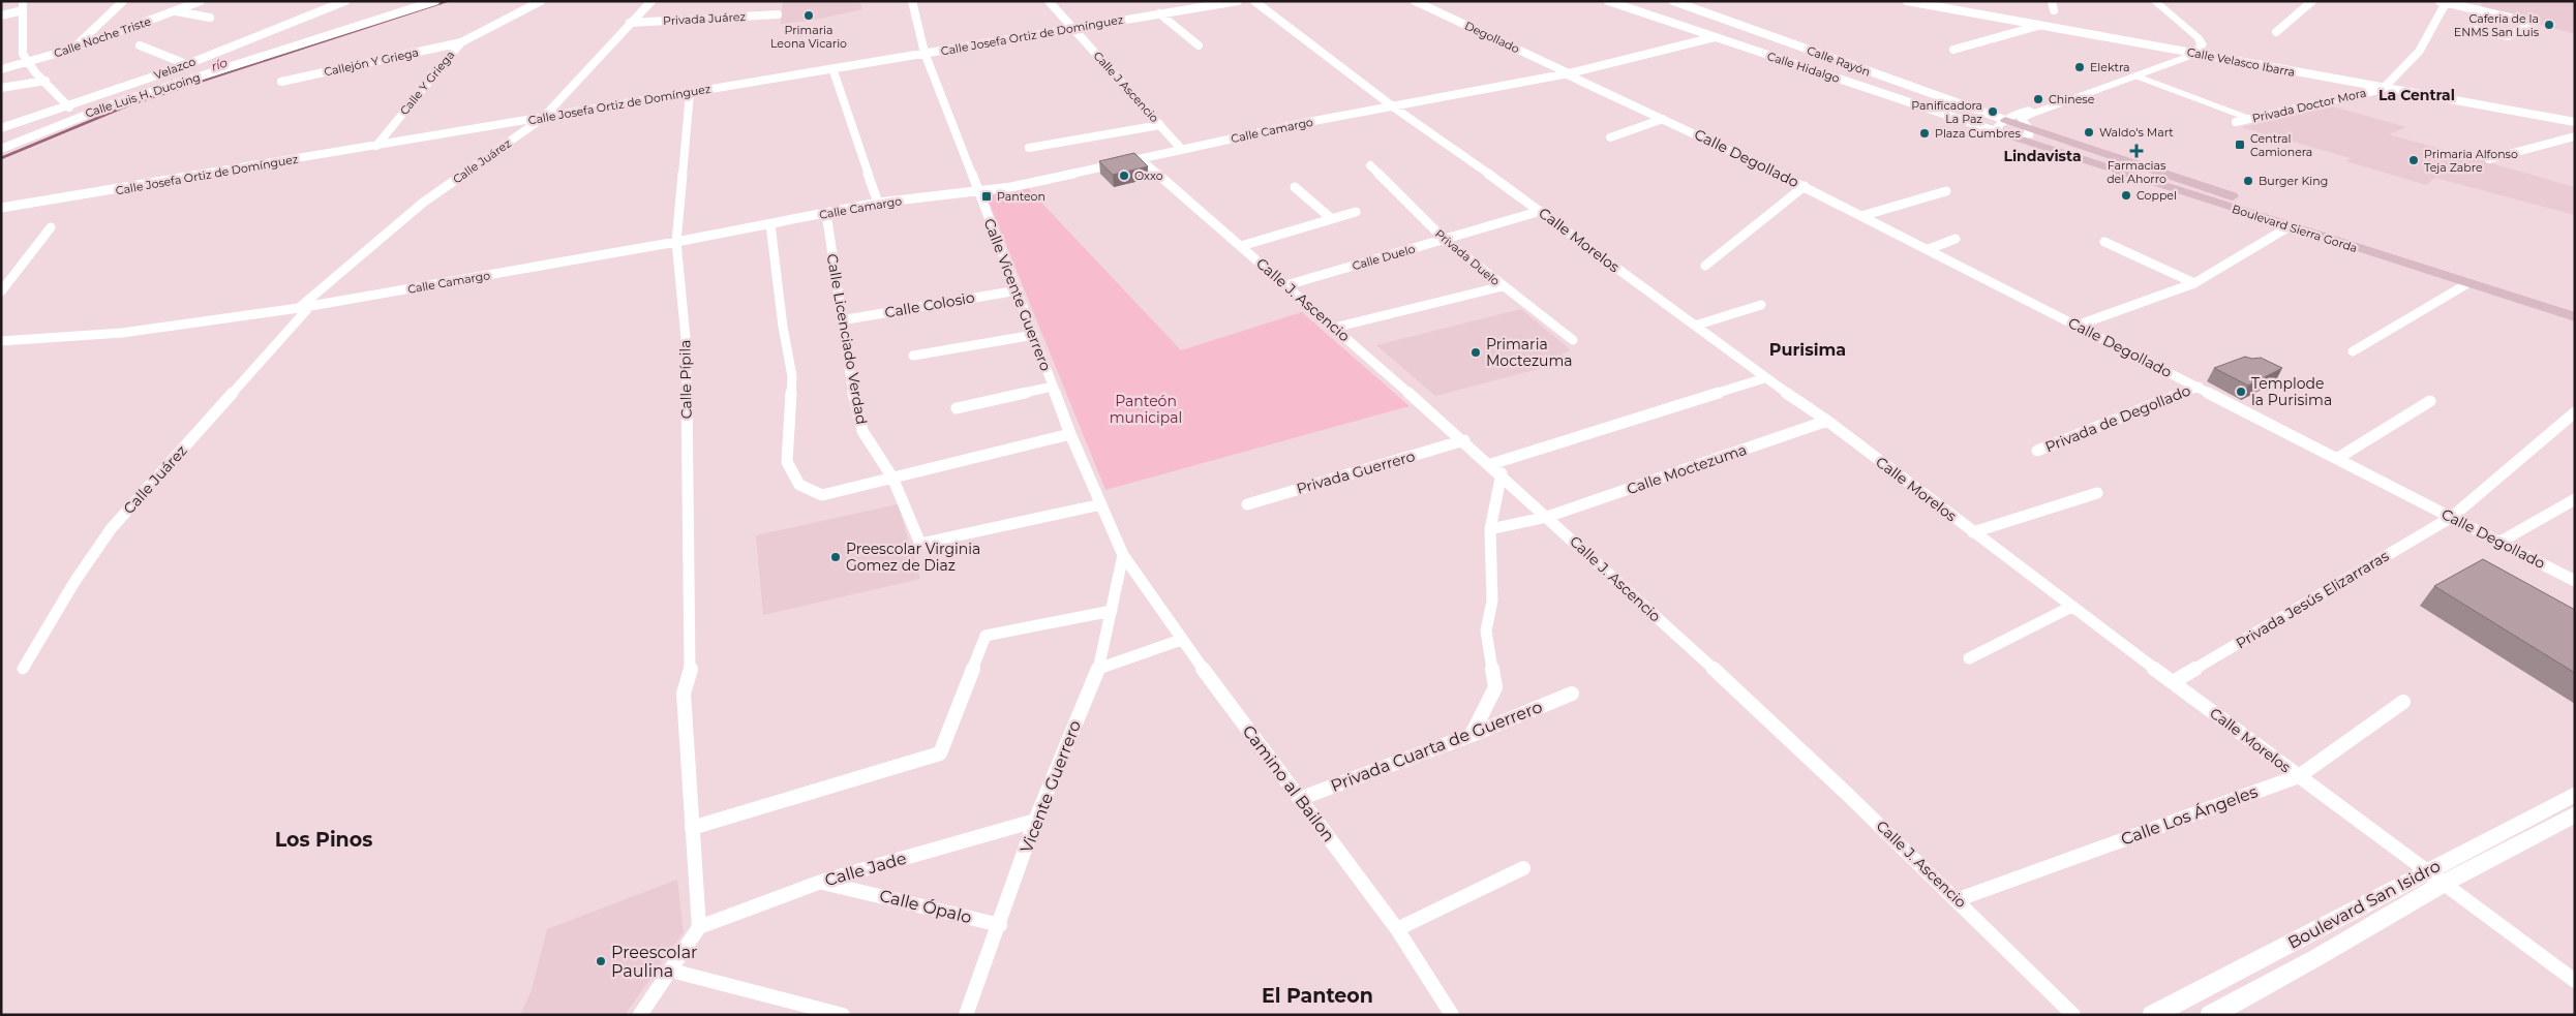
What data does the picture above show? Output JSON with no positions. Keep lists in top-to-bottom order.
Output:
{
  "streets": {
    "main road": ["Boulevard Sierra Gorda"],
    "street": [
      "Privada Juárez",
      "Calle Josefa Ortiz de Domínguez",
      "Calle Noche Triste",
      "Degollado",
      "Calle Rayón",
      "Callejón Y Griega",
      "Calle Velasco Ibarra",
      "Calle Hidalgo",
      "Velazco",
      "Calle Y Griega",
      "Calle J Ascencio",
      "Calle Luis H. Ducoing",
      "Privada Doctor Mora",
      "Calle Camargo",
      "Calle Degollado",
      "Calle Juárez",
      "Calle Morelos",
      "Calle Duelo",
      "Privada Duelo",
      "Calle Vicente Guerrero",
      "Calle J. Ascencio",
      "Calle Colosio",
      "Calle Licenciado Verdad",
      "Calle Pípila",
      "Privada de Degollado",
      "Calle Moctezuma",
      "Privada Guerrero",
      "Privada Jesús Elizarraras",
      "Privada Cuarta de Guerrero",
      "Camino al Bailon",
      "Vicente Guerrero",
      "Calle Los Ángeles",
      "Calle Jade",
      "Boulevard San Isidro",
      "Calle Ópalo"
    ]
  },
  "crossings": [
    ["Privada Juárez", "Calle Juárez"],
    ["Calle Josefa Ortiz de Domínguez", "Calle Y Griega"],
    ["Calle Josefa Ortiz de Domínguez", "Calle J Ascencio"],
    ["Calle Josefa Ortiz de Domínguez", "Calle Juárez"],
    ["Calle Josefa Ortiz de Domínguez", "Calle Vicente Guerrero"],
    ["Calle Josefa Ortiz de Domínguez", "Calle Pípila"],
    ["Degollado", "Calle Camargo"],
    ["Degollado", "Calle Degollado"],
    ["Calle Rayón", "Boulevard Sierra Gorda"],
    ["Callejón Y Griega", "Calle Y Griega"],
    ["Calle Velasco Ibarra", "Privada Doctor Mora"],
    ["Calle Hidalgo", "Calle Camargo"],
    ["Calle Hidalgo", "Boulevard Sierra Gorda"],
    ["Calle J Ascencio", "Calle Camargo"],
    ["Calle Camargo", "Calle Juárez"],
    ["Calle Camargo", "Calle Morelos"],
    ["Calle Camargo", "Calle Vicente Guerrero"],
    ["Calle Camargo", "Calle J. Ascencio"],
    ["Calle Camargo", "Calle Licenciado Verdad"],
    ["Calle Camargo", "Calle Pípila"],
    ["Calle Degollado", "Privada de Degollado"],
    ["Calle Degollado", "Privada Jesús Elizarraras"],
    ["Calle Morelos", "Calle Duelo"],
    ["Calle Morelos", "Calle Moctezuma"],
    ["Calle Morelos", "Privada Jesús Elizarraras"],
    ["Calle Morelos", "Calle Los Ángeles"],
    ["Calle Morelos", "Boulevard San Isidro"],
    ["Calle Duelo", "Privada Duelo"],
    ["Calle Duelo", "Calle J. Ascencio"],
    ["Calle Vicente Guerrero", "Calle Colosio"],
    ["Calle Vicente Guerrero", "Calle Licenciado Verdad"],
    ["Calle Vicente Guerrero", "Camino al Bailon"],
    ["Calle Vicente Guerrero", "Vicente Guerrero"],
    ["Calle J. Ascencio", "Calle Moctezuma"],
    ["Calle J. Ascencio", "Privada Guerrero"],
    ["Calle J. Ascencio", "Calle Los Ángeles"],
    ["Calle Colosio", "Calle Licenciado Verdad"],
    ["Calle Pípila", "Calle Jade"],
    ["Privada Cuarta de Guerrero", "Camino al Bailon"],
    ["Camino al Bailon", "Vicente Guerrero"],
    ["Vicente Guerrero", "Calle Jade"],
    ["Vicente Guerrero", "Calle Ópalo"],
    ["Calle Jade", "Calle Ópalo"]
  ],
  "districts": [
    "La Central",
    "Lindavista",
    "Purisima",
    "Los Pinos",
    "El Panteon"
  ],
  "water": ["río"],
  "parks": ["Panteón municipal"],
  "places": {
    "other": [
      "Primaria Leona Vicario",
      "Caferia de la ENMS San Luis",
      "Elektra",
      "Chinese",
      "Panificadora La Paz",
      "Waldo's Mart",
      "Plaza Cumbres",
      "Primaria Alfonso Teja Zabre",
      "Oxxo",
      "Burger King",
      "Coppel",
      "Primaria Moctezuma",
      "Templode la Purisima",
      "Preescolar Virginia Gomez de Diaz",
      "Preescolar Paulina"
    ],
    "transit": ["Central Camionera", "Panteon"],
    "health": ["Farmacias del Ahorro"]
  }
}
